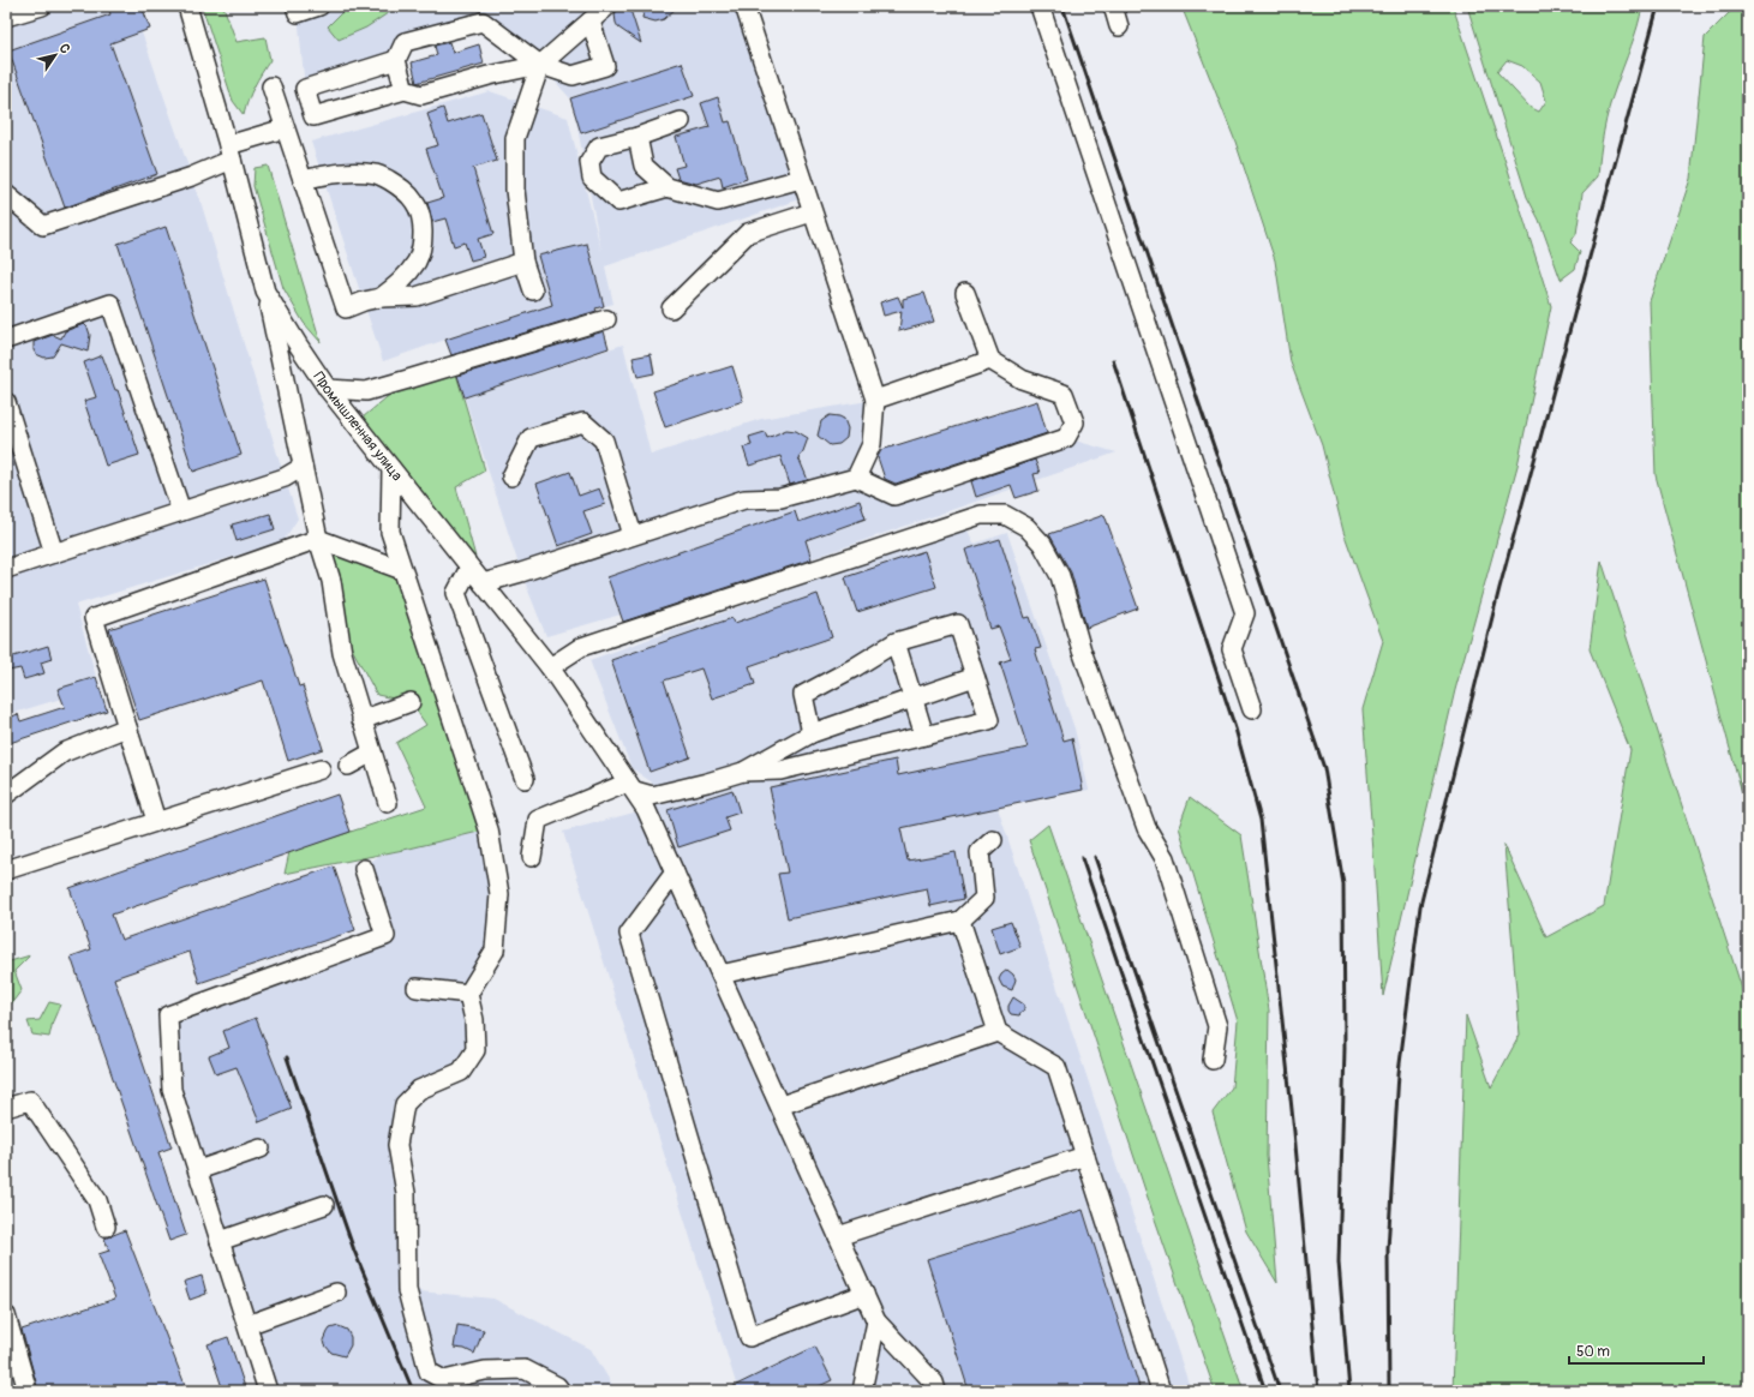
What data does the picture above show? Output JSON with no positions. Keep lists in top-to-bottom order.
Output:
{
  "streets": {
    "street": ["Промышленная улица"]
  },
  "scale_bar": "50 m",
  "north": "top right"
}
